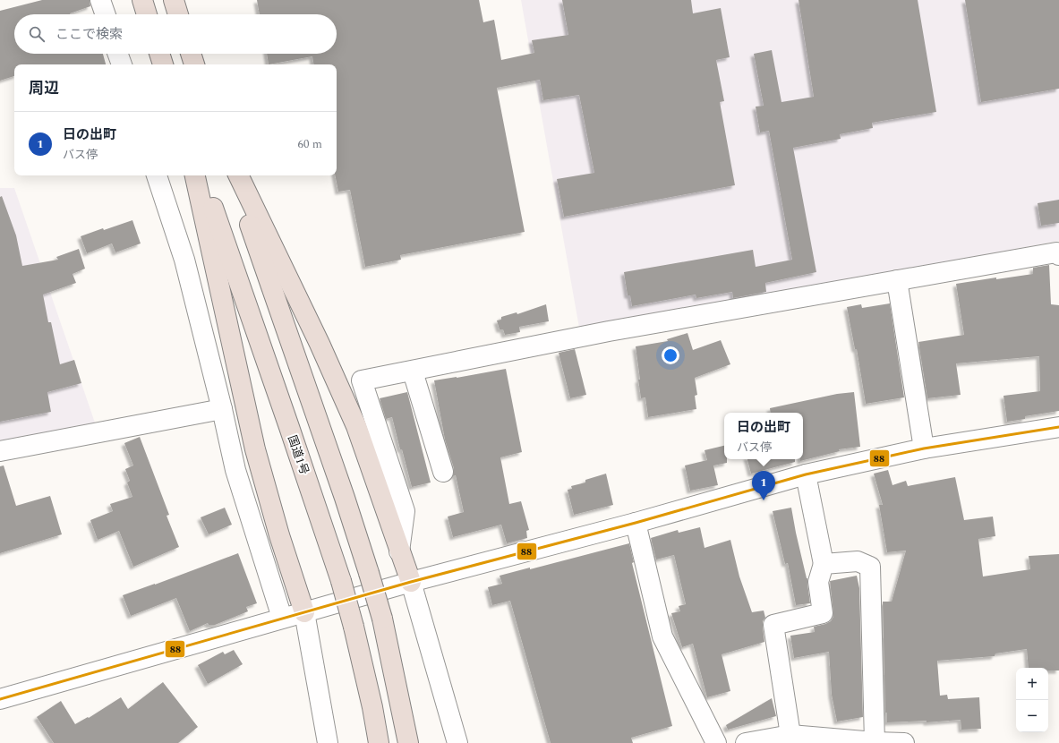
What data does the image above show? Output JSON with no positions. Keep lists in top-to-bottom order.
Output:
{
  "streets": {
    "highway": ["国道1号"]
  },
  "lines": ["transit line 88"],
  "page": {
    "search": "ここで検索",
    "heading": "周辺",
    "list": [
      {
        "mark": "1",
        "name": "日の出町",
        "note": "バス停",
        "value": "60 m"
      }
    ],
    "popup": ["日の出町", "バス停"],
    "pins": "1",
    "map_buttons": ["+", "−"]
  }
}
